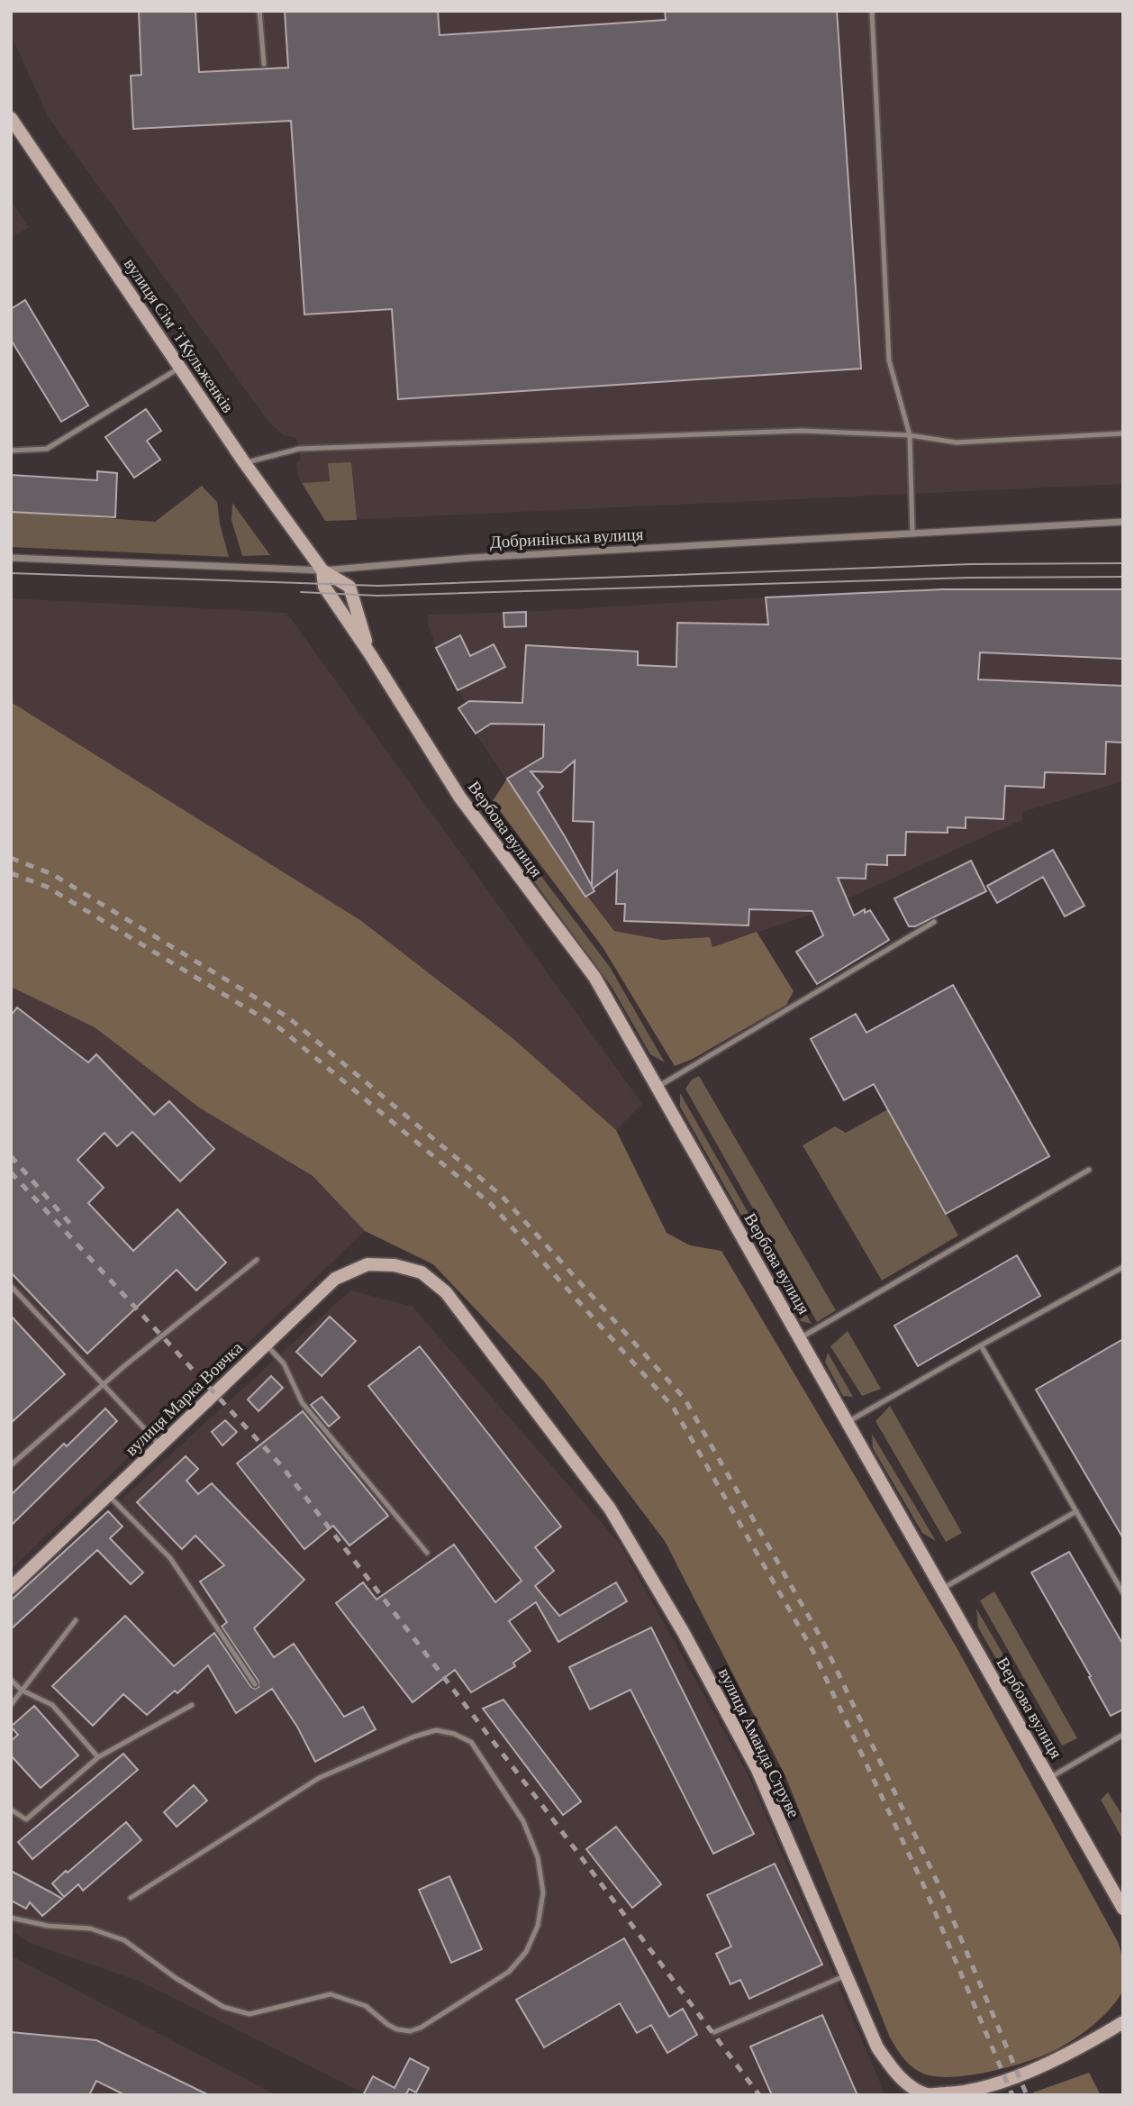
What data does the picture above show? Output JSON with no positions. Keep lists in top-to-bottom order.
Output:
{
  "streets": {
    "main road": [
      "вулиця Сімʼї Кульженків",
      "Вербова вулиця",
      "вулиця Марка Вовчка",
      "вулиця Аманда Струве"
    ],
    "street": ["Добринінська вулиця"]
  },
  "crossings": [
    ["вулиця Сімʼї Кульженків", "Добринінська вулиця"],
    ["вулиця Сімʼї Кульженків", "Вербова вулиця"],
    ["Добринінська вулиця", "Вербова вулиця"],
    ["вулиця Марка Вовчка", "вулиця Аманда Струве"]
  ]
}
